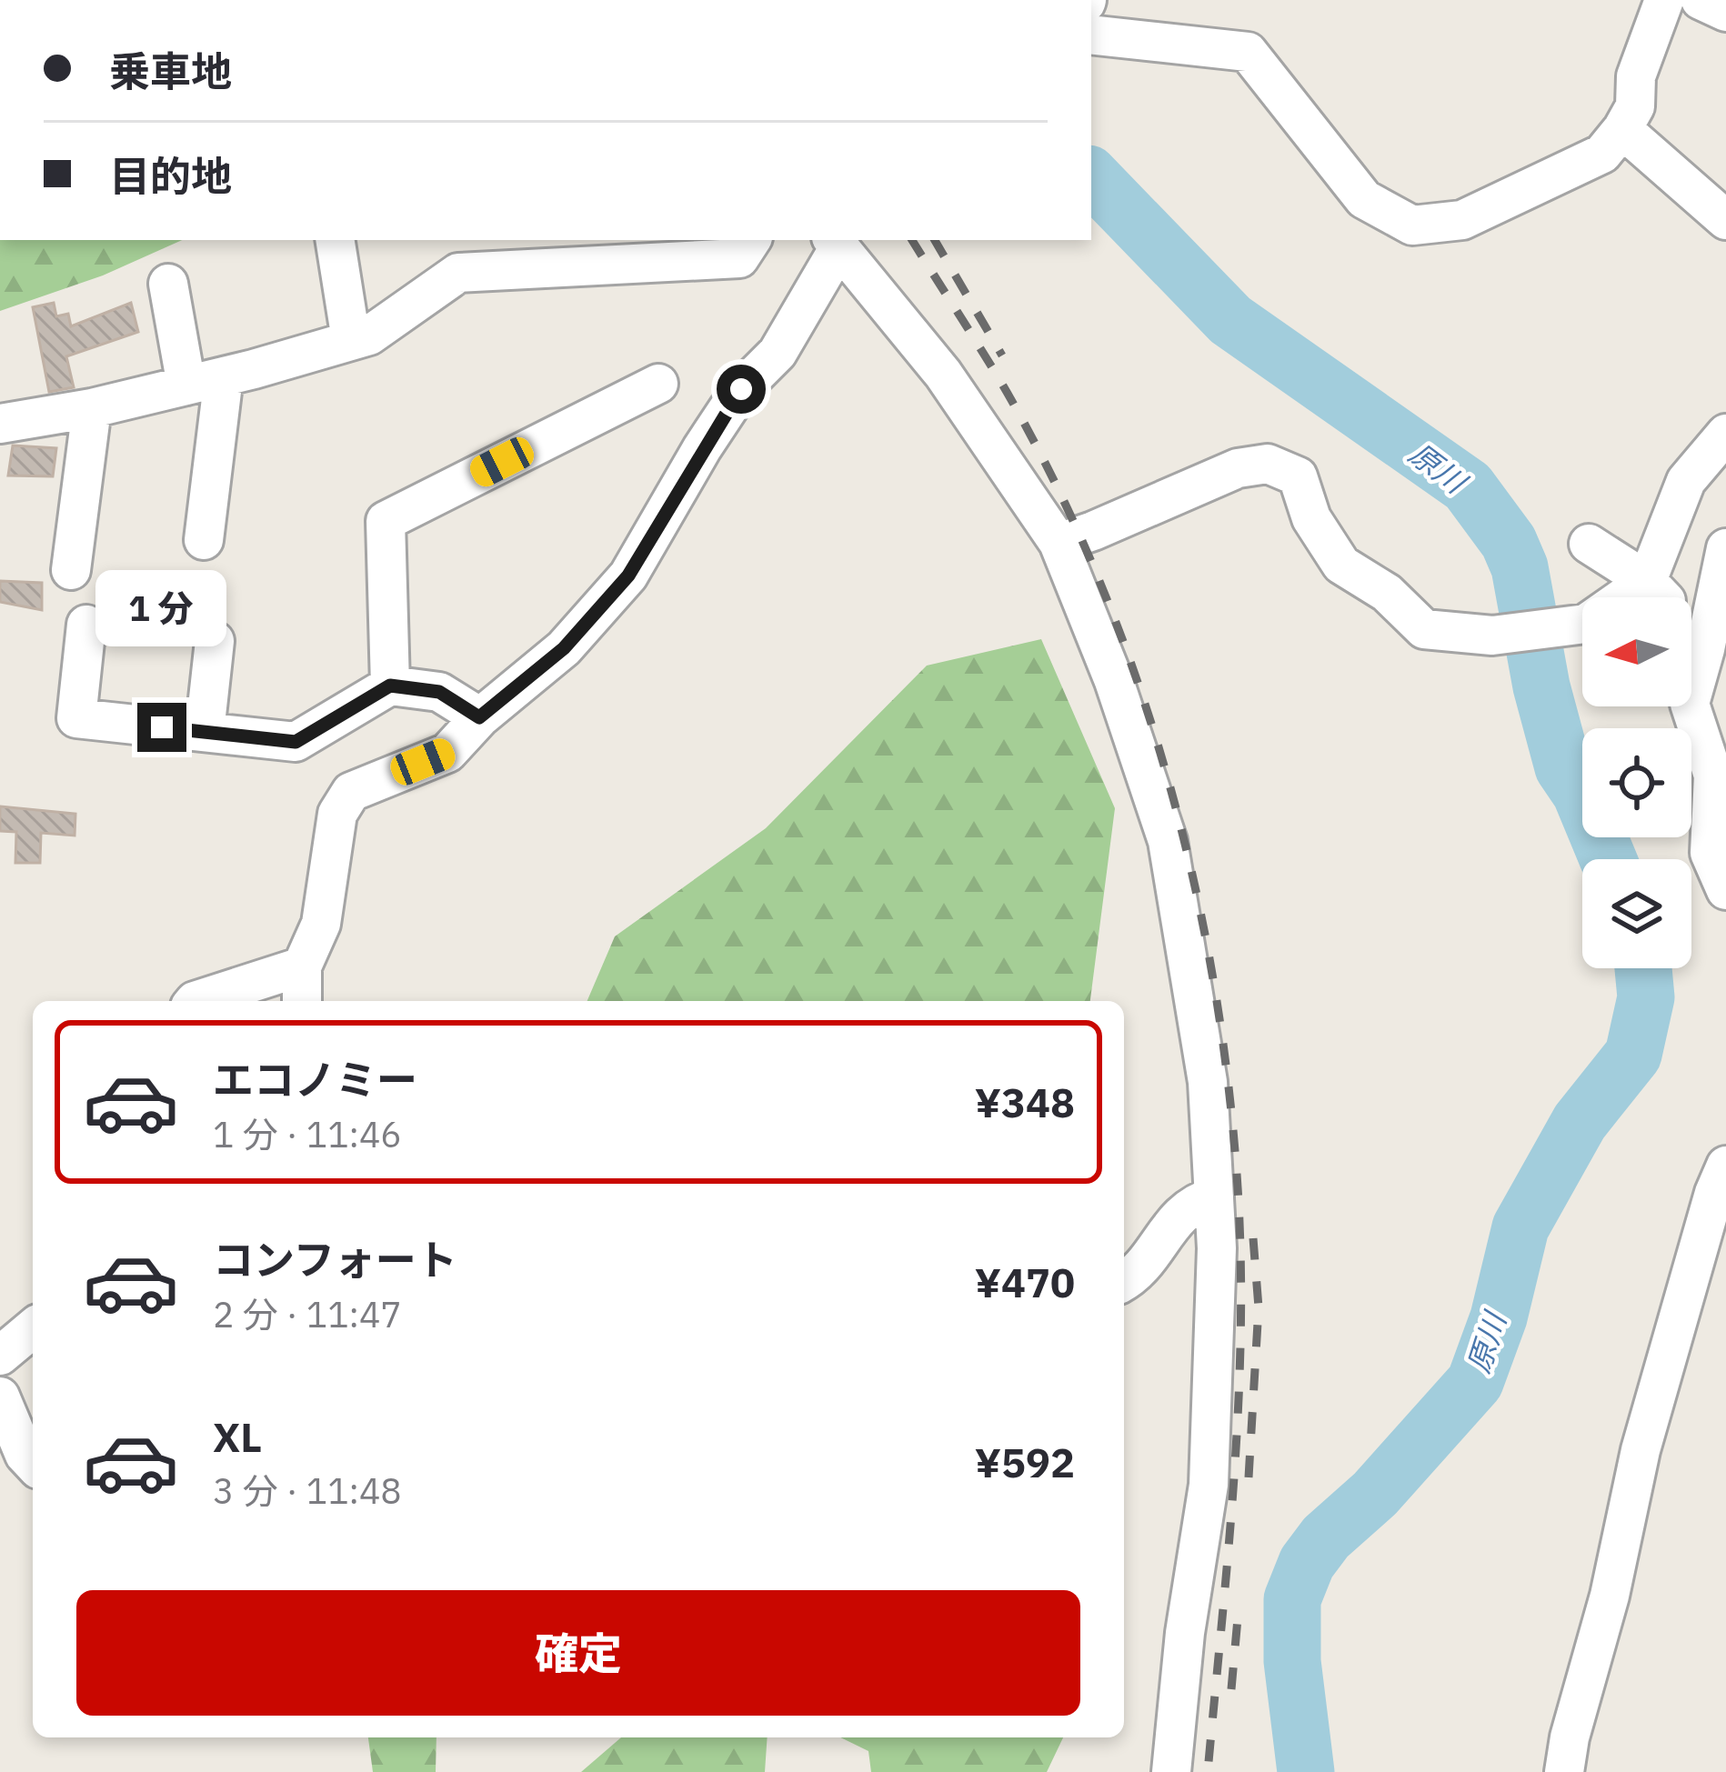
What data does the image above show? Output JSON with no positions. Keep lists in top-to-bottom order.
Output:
{
  "water": ["原川"],
  "north": "left",
  "page": {
    "banner": ["乗車地", "目的地"],
    "bubble": "1 分",
    "list": [
      {
        "name": "エコノミー",
        "note": "1 分 · 11:46",
        "value": "¥348"
      },
      {
        "name": "コンフォート",
        "note": "2 分 · 11:47",
        "value": "¥470"
      },
      {
        "name": "XL",
        "note": "3 分 · 11:48",
        "value": "¥592"
      }
    ],
    "buttons": "確定"
  }
}
